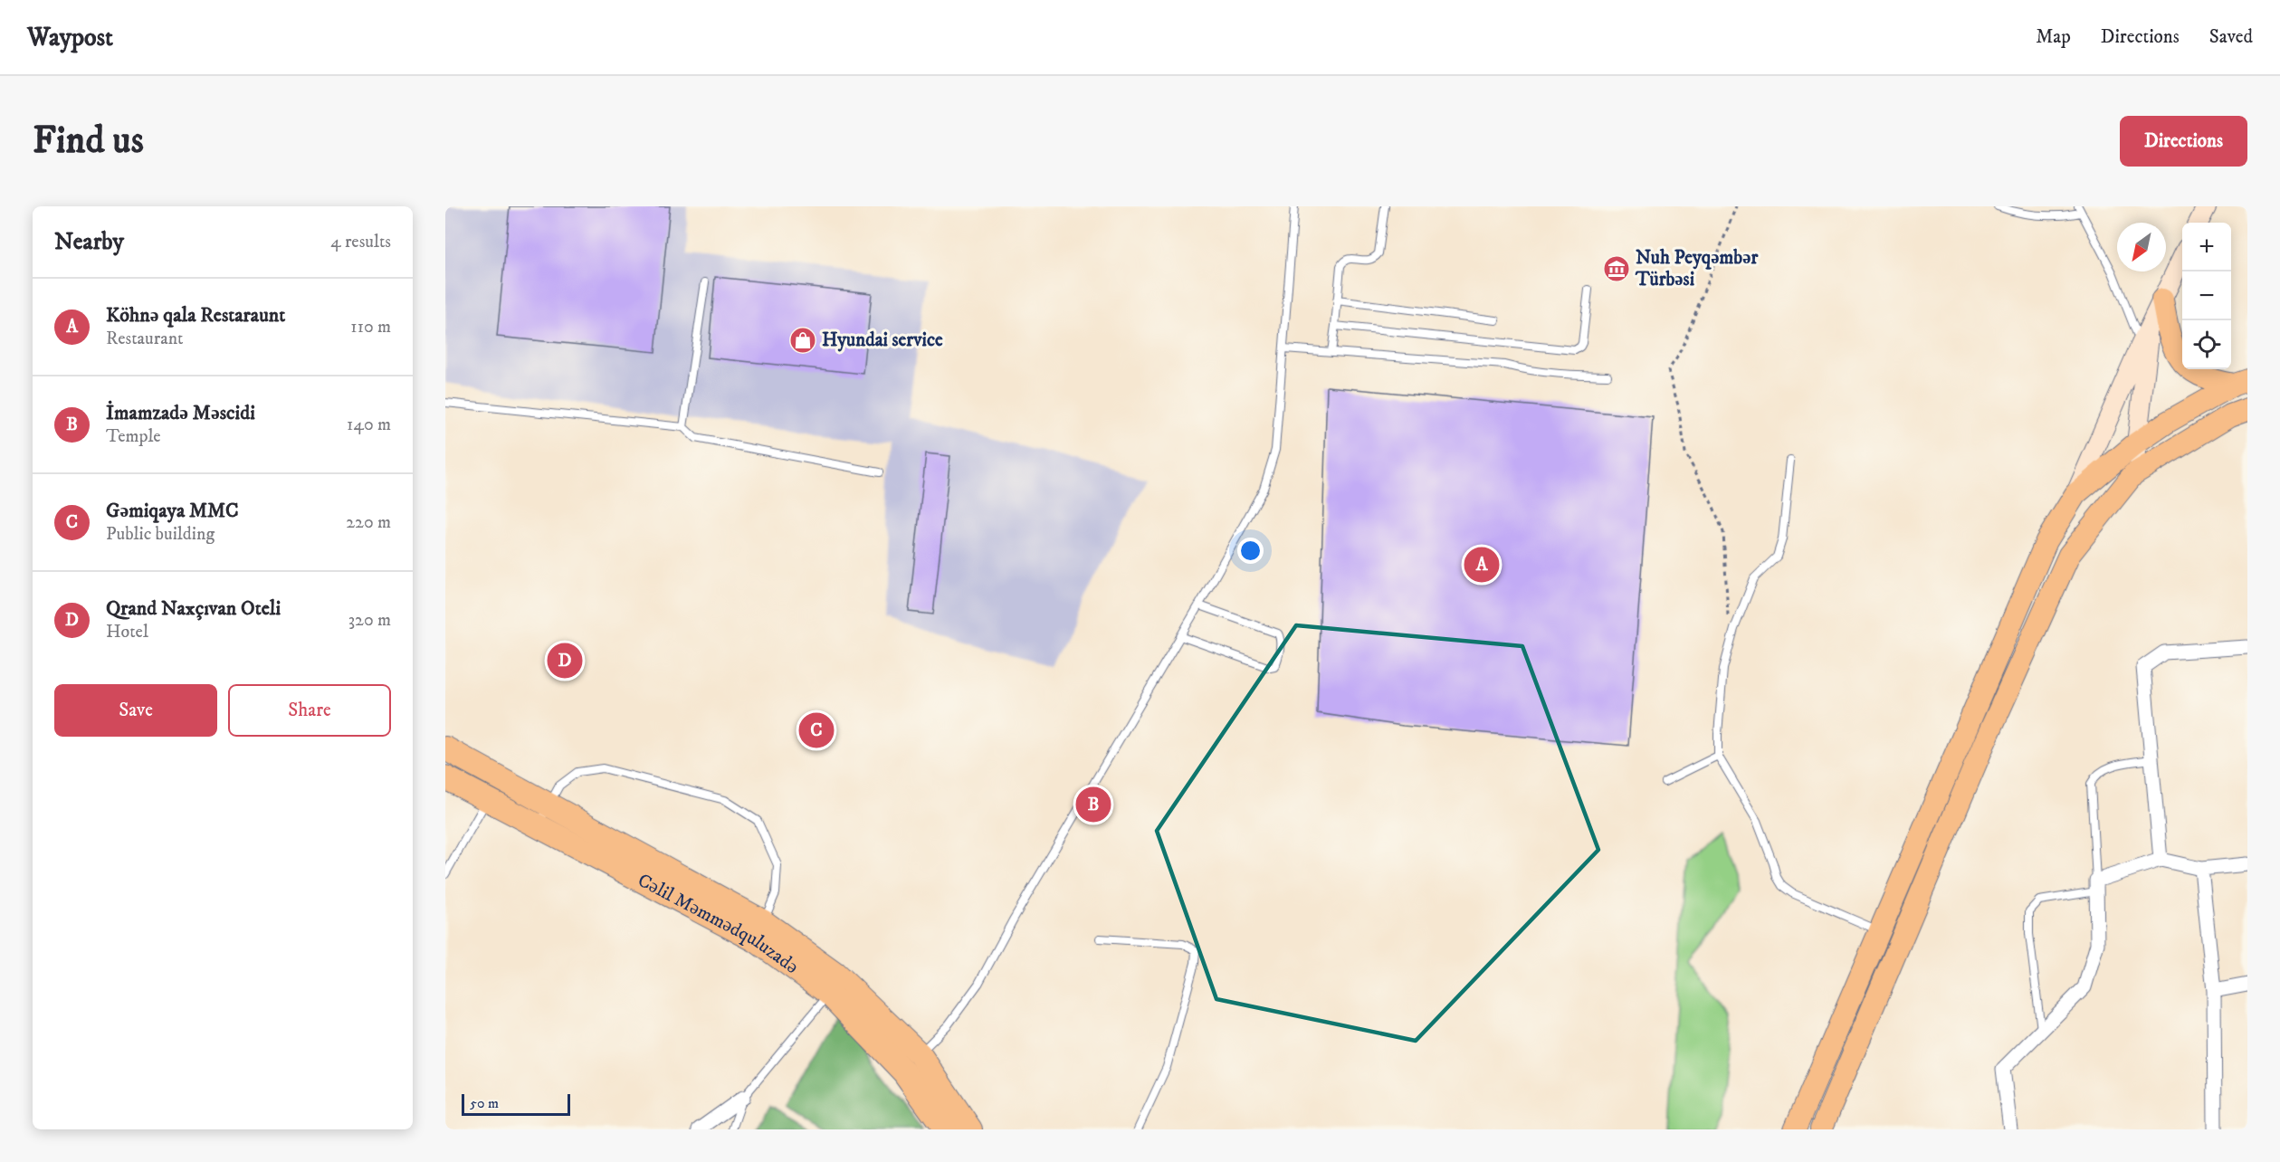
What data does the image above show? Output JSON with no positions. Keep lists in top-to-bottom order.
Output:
{
  "streets": {
    "highway": ["Cəlil Məmmədquluzadə"]
  },
  "places": {
    "museum": ["Nuh Peyqəmbər Türbəsi"],
    "shop": ["Hyundai service"]
  },
  "scale_bar": "50 m",
  "north": "bottom left",
  "page": {
    "header": "Waypost",
    "nav": ["Map", "Directions", "Saved"],
    "buttons": [
      "Directions",
      ["Save", "Share"]
    ],
    "title": "Find us",
    "heading": ["Nearby", "4 results"],
    "map_buttons": ["+", "−"],
    "list": [
      {
        "mark": "A",
        "name": "Köhnə qala Restaraunt",
        "note": "Restaurant",
        "value": "110 m"
      },
      {
        "mark": "B",
        "name": "İmamzadə Məscidi",
        "note": "Temple",
        "value": "140 m"
      },
      {
        "mark": "C",
        "name": "Gəmiqaya MMC",
        "note": "Public building",
        "value": "220 m"
      },
      {
        "mark": "D",
        "name": "Qrand Naxçıvan Oteli",
        "note": "Hotel",
        "value": "320 m"
      }
    ],
    "pins": [
      "A",
      "D",
      "C",
      "B"
    ],
    "scale": "50 m"
  }
}
